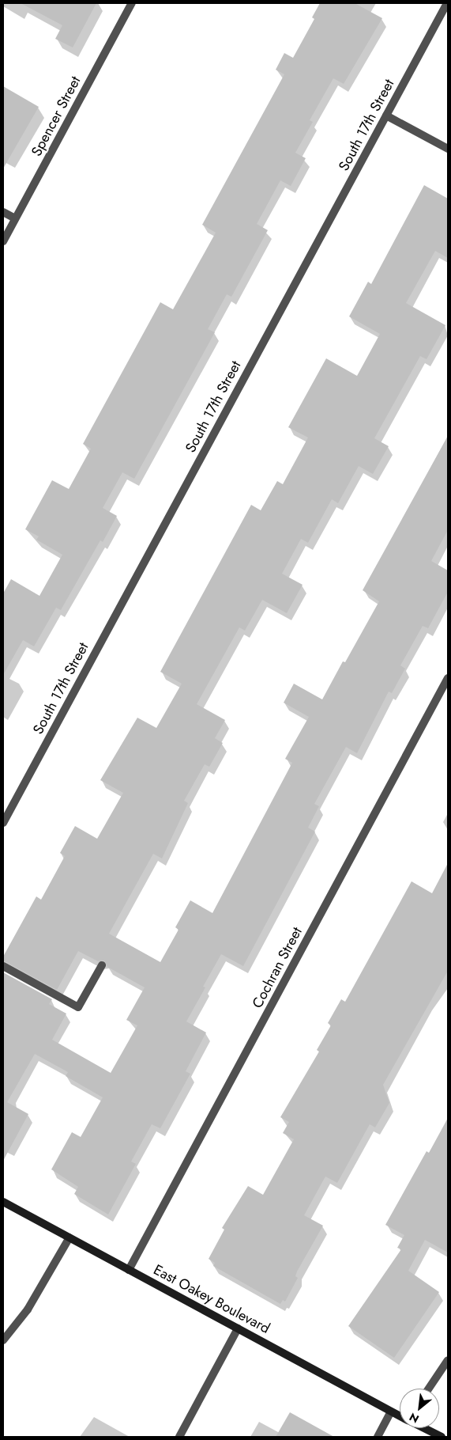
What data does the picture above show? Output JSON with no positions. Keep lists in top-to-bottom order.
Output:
{
  "streets": {
    "street": [
      "Spencer Street",
      "South 17th Street",
      "Cochran Street",
      "East Oakey Boulevard"
    ]
  },
  "crossings": [
    ["Cochran Street", "East Oakey Boulevard"]
  ],
  "north": "bottom left"
}
